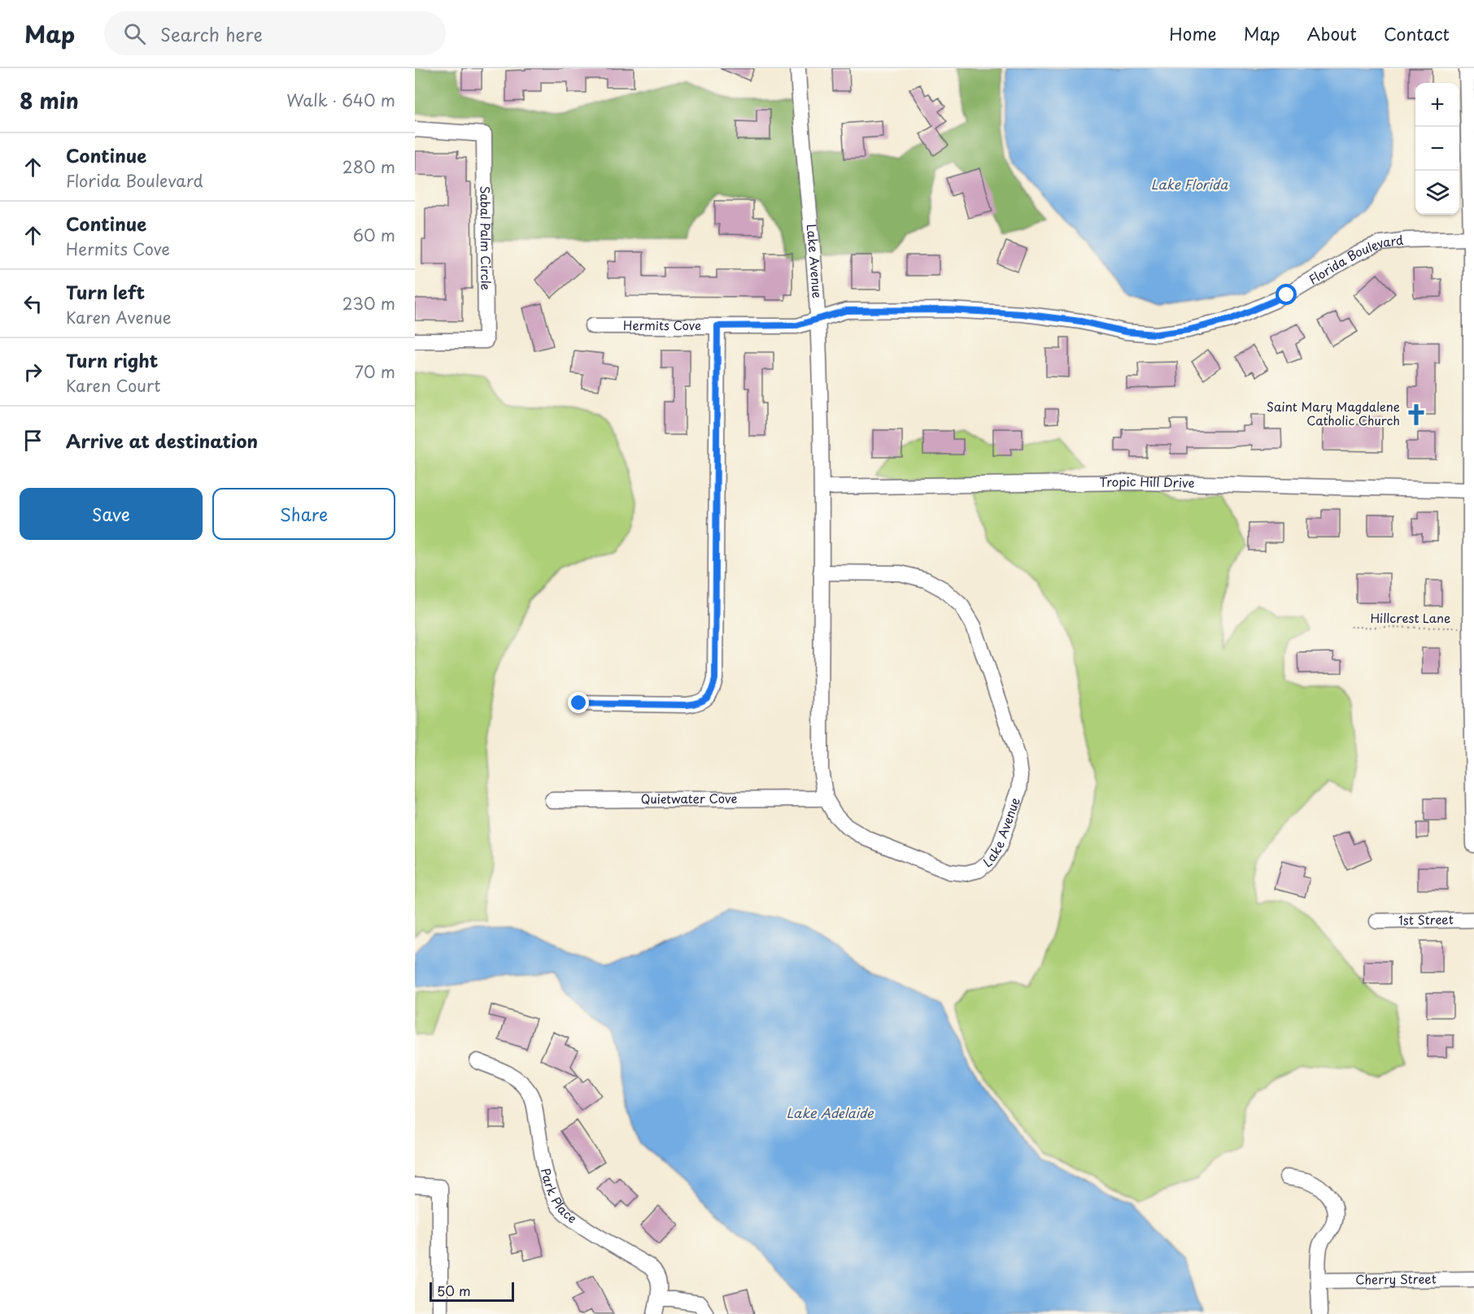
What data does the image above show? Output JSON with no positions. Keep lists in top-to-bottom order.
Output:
{
  "streets": {
    "street": [
      "Sabal Palm Circle",
      "Lake Avenue",
      "Florida Boulevard",
      "Hermits Cove",
      "Tropic Hill Drive",
      "Quietwater Cove",
      "1st Street",
      "Park Place",
      "Cherry Street"
    ],
    "path": ["Hillcrest Lane"]
  },
  "crossings": [
    ["Lake Avenue", "Florida Boulevard"],
    ["Lake Avenue", "Hermits Cove"],
    ["Lake Avenue", "Tropic Hill Drive"],
    ["Lake Avenue", "Quietwater Cove"],
    ["Florida Boulevard", "Hermits Cove"]
  ],
  "water": ["Lake Florida", "Lake Adelaide"],
  "places": {
    "church": ["Saint Mary Magdalene Catholic Church"]
  },
  "scale_bar": "50 m",
  "page": {
    "header": "Map",
    "search": "Search here",
    "nav": [
      "Home",
      "Map",
      "About",
      "Contact"
    ],
    "heading": ["8 min", "Walk · 640 m"],
    "map_buttons": ["+", "−"],
    "list": [
      ["Continue", "Florida Boulevard", "280 m"],
      ["Continue", "Hermits Cove", "60 m"],
      ["Turn left", "Karen Avenue", "230 m"],
      ["Turn right", "Karen Court", "70 m"],
      "Arrive at destination"
    ],
    "buttons": ["Save", "Share"],
    "scale": "50 m"
  }
}
